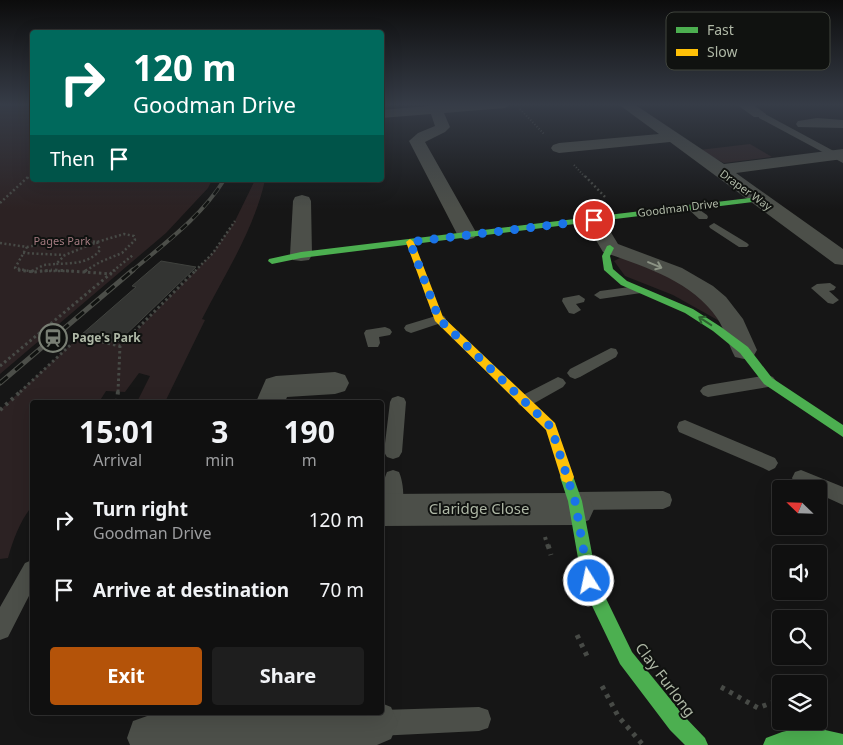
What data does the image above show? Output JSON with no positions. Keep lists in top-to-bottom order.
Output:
{
  "streets": {
    "street": [
      "Draper Way",
      "Goodman Drive",
      "Claridge Close",
      "Clay Furlong"
    ]
  },
  "crossings": [
    ["Draper Way", "Goodman Drive"],
    ["Goodman Drive", "Clay Furlong"],
    ["Claridge Close", "Clay Furlong"]
  ],
  "parks": ["Pages Park"],
  "places": {
    "station": ["Page's Park"]
  },
  "legend": ["Fast", "Slow"],
  "north": "top left",
  "page": {
    "turn": ["120 m", "Goodman Drive"],
    "then": "Then",
    "eta": [
      "15:01",
      "Arrival",
      "3",
      "min",
      "190",
      "m"
    ],
    "list": [
      {
        "name": "Turn right",
        "note": "Goodman Drive",
        "value": "120 m"
      },
      {
        "name": "Arrive at destination",
        "value": "70 m"
      }
    ],
    "buttons": ["Exit", "Share"]
  }
}
